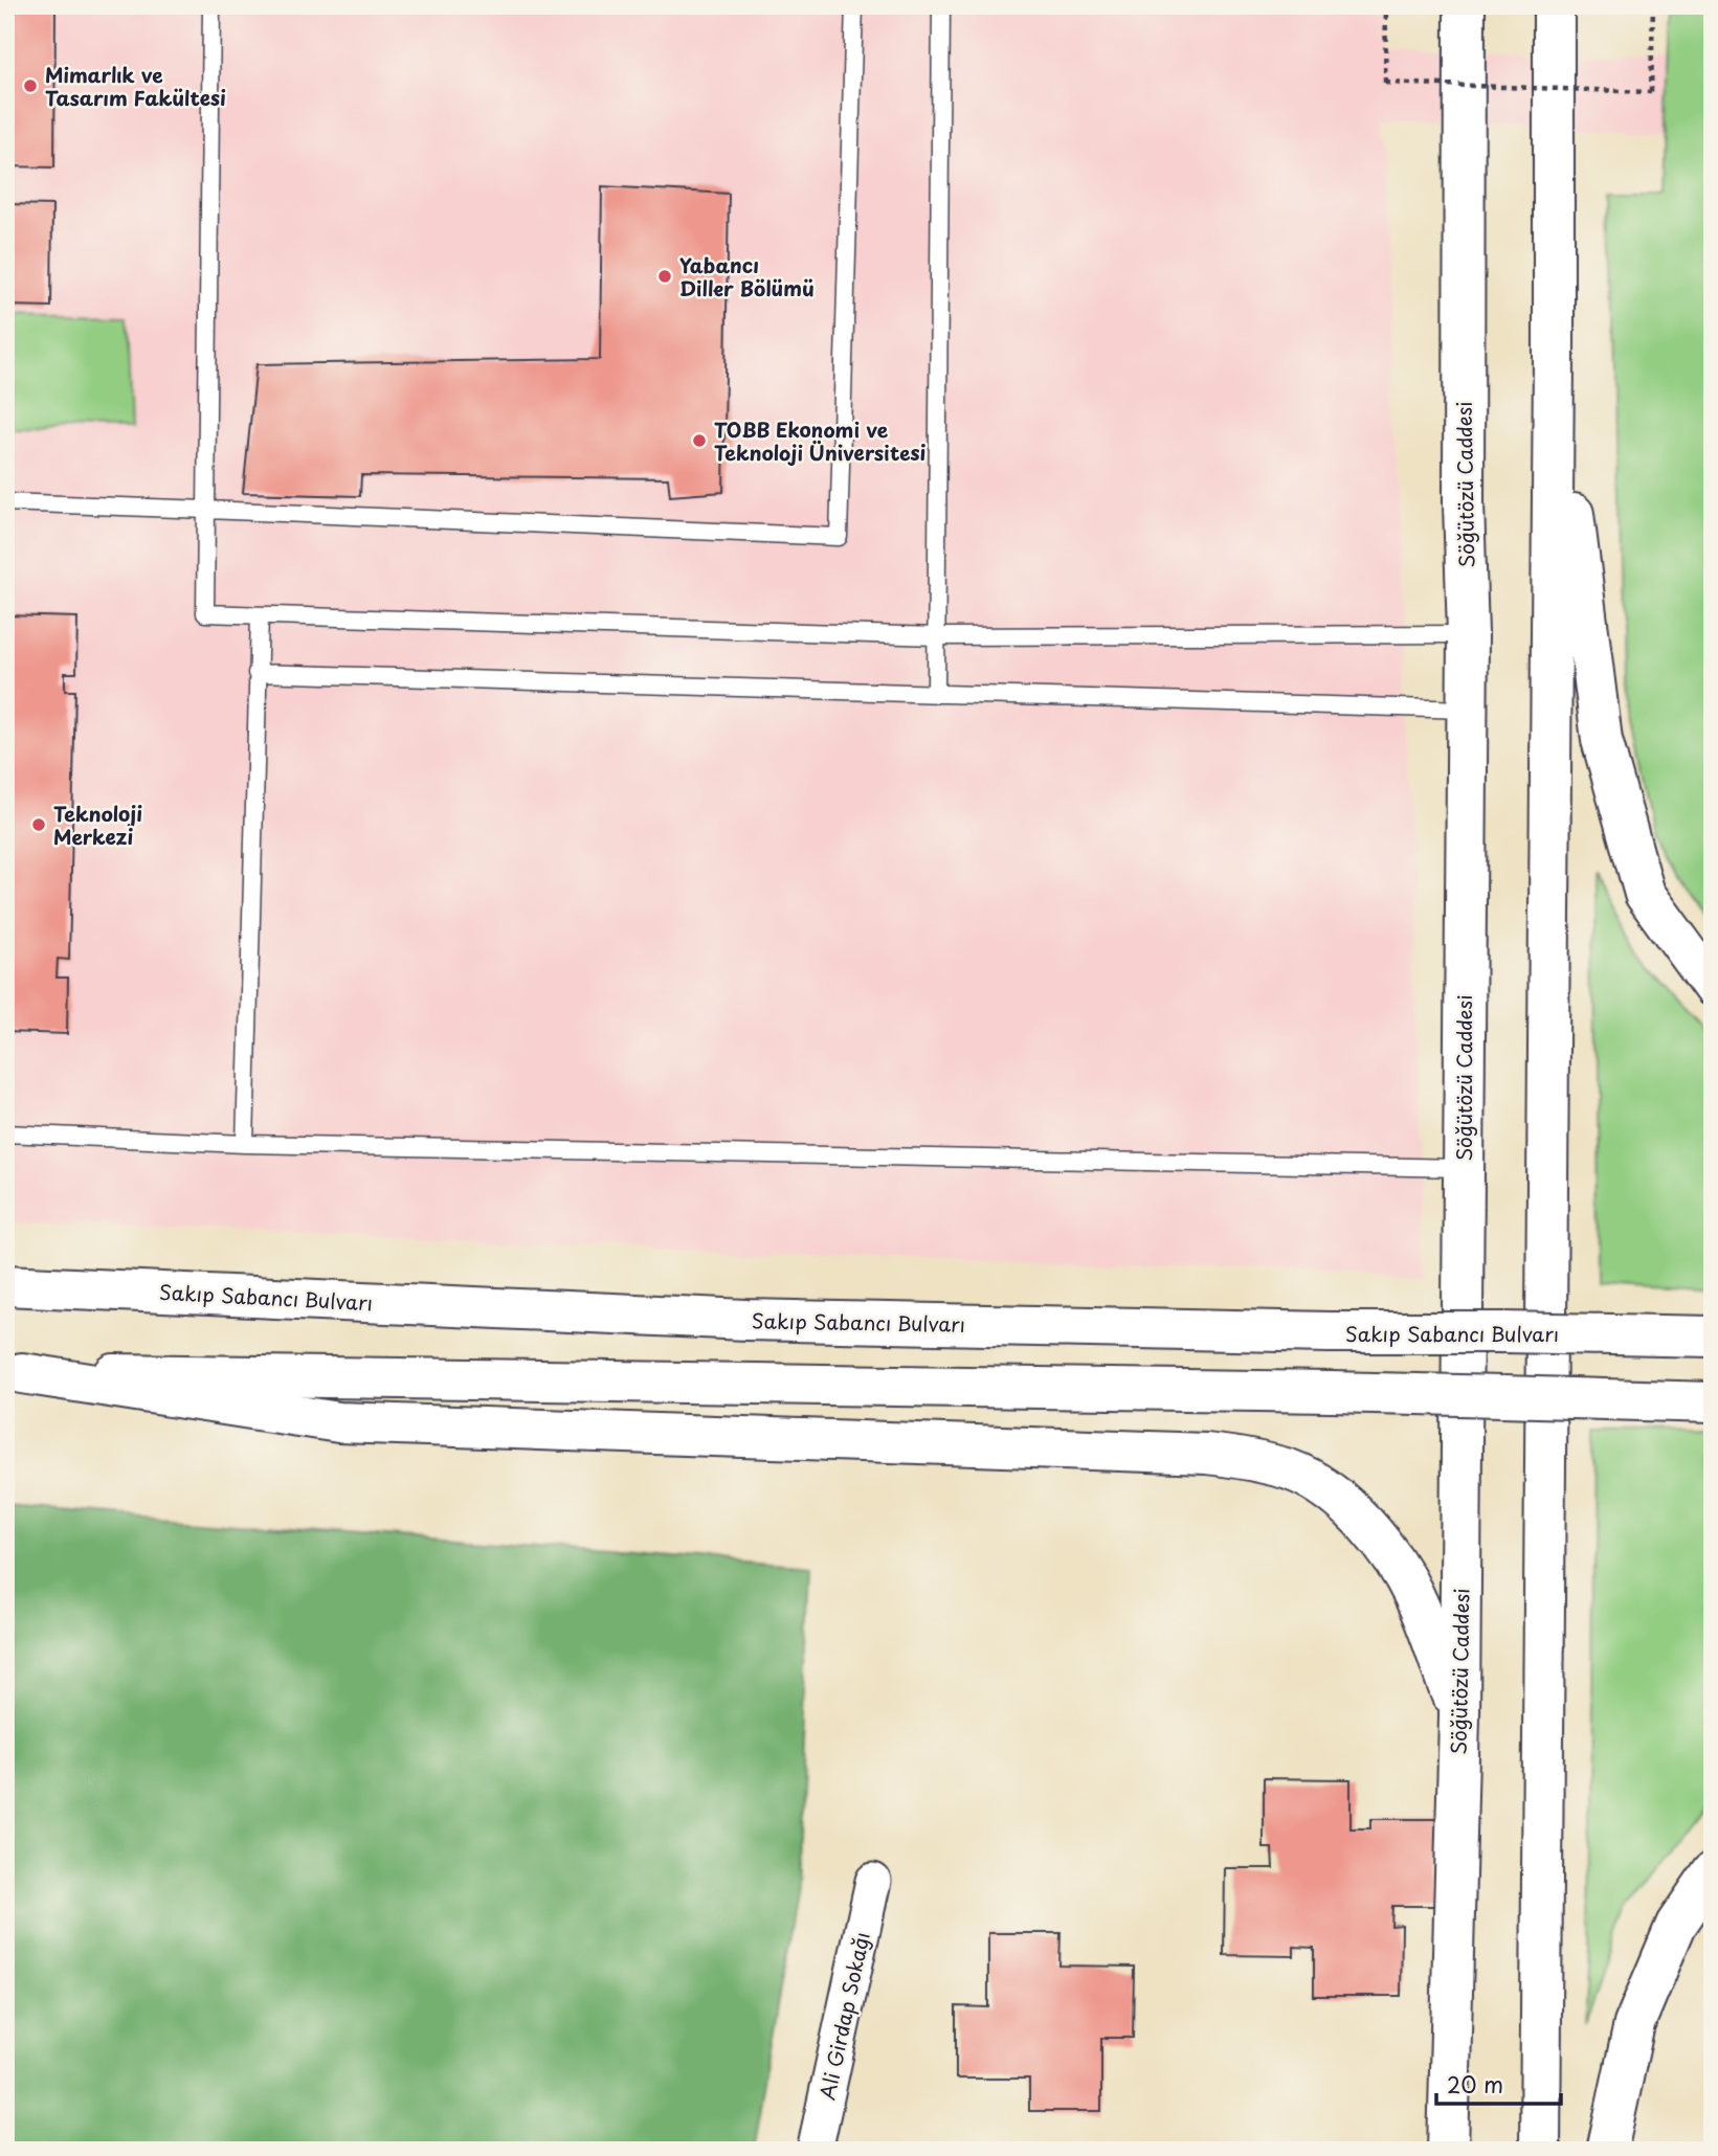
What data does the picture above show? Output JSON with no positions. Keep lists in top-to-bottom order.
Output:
{
  "streets": {
    "main road": ["Söğütözü Caddesi", "Sakıp Sabancı Bulvarı"],
    "street": ["Ali Girdap Sokağı"]
  },
  "places": [
    "Mimarlık ve Tasarım Fakültesi",
    "Yabancı Diller Bölümü",
    "TOBB Ekonomi ve Teknoloji Üniversitesi",
    "Teknoloji Merkezi"
  ],
  "scale_bar": "20 m"
}
